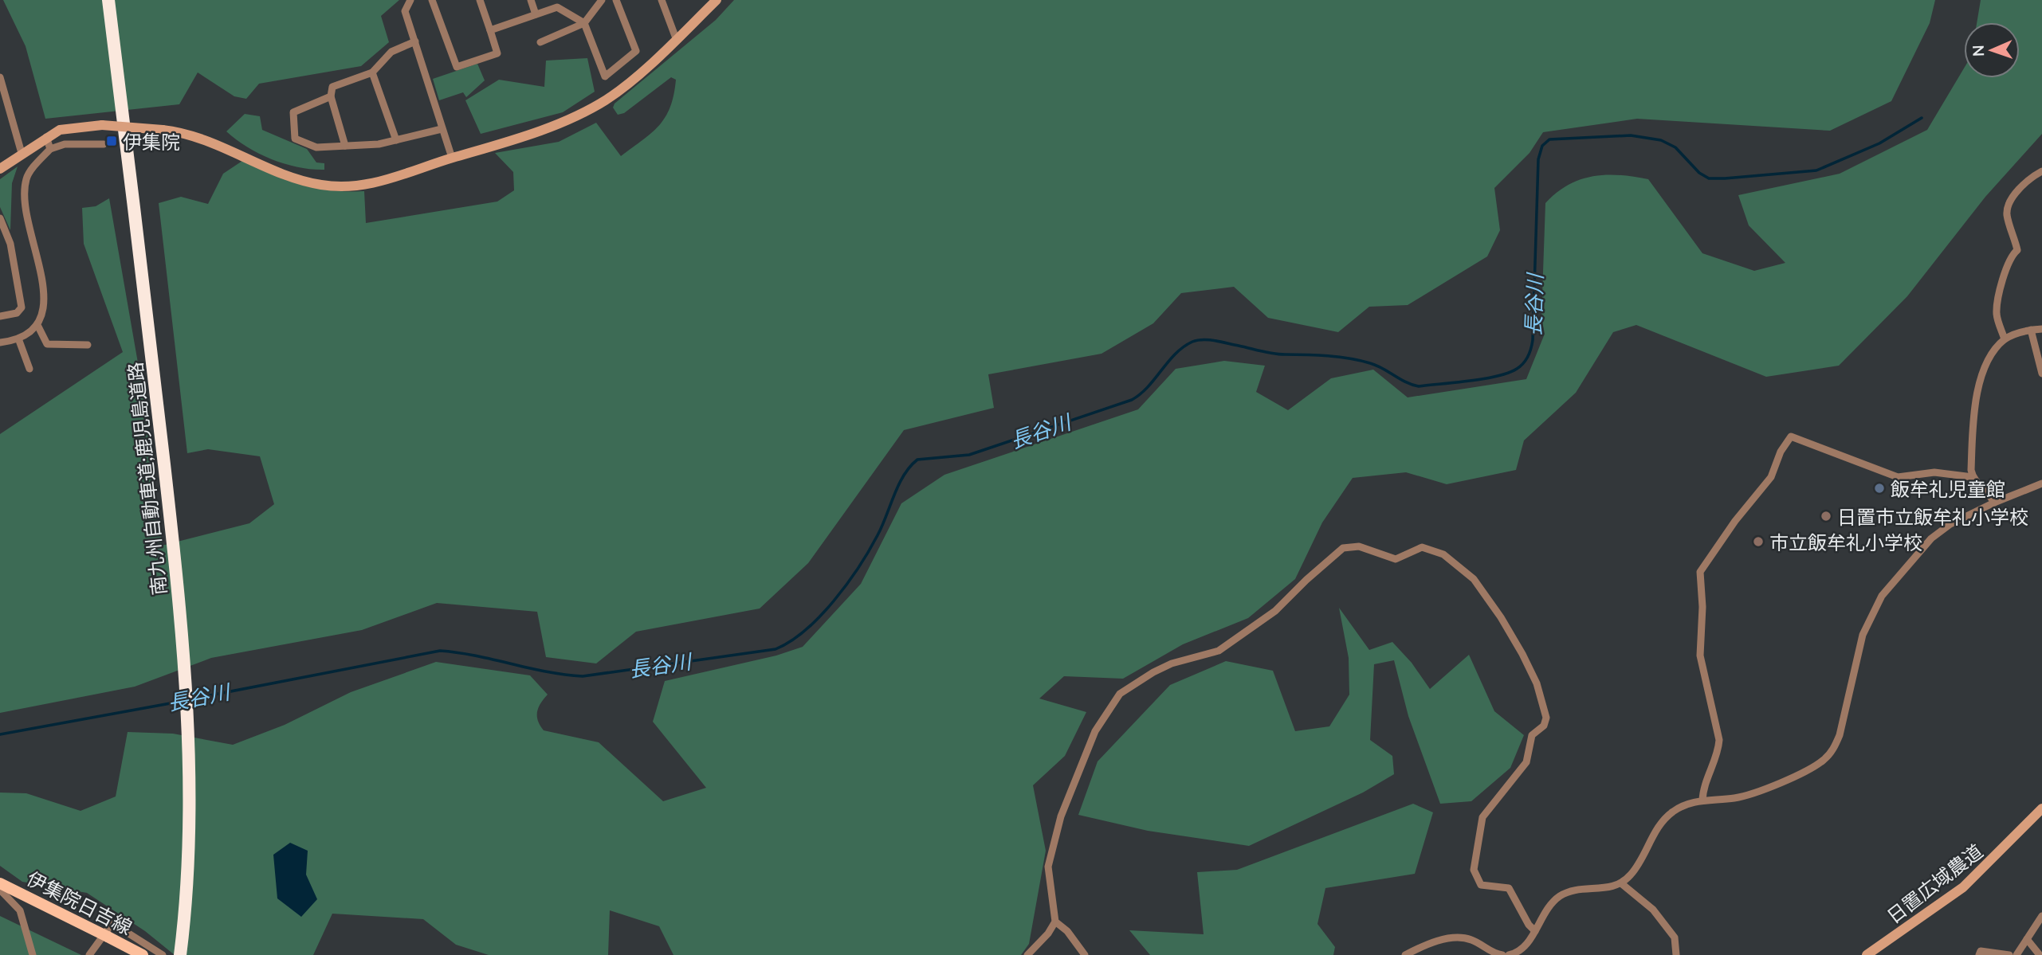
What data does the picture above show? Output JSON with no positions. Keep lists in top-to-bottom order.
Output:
{
  "streets": {
    "highway": ["南九州自動車道;鹿児島道路"],
    "main road": ["伊集院日吉線"],
    "street": ["日置広域農道"]
  },
  "water": ["長谷川"],
  "places": {
    "transit": ["伊集院"],
    "other": ["飯牟礼児童館", "日置市立飯牟礼小学校", "市立飯牟礼小学校"]
  },
  "north": "left"
}
